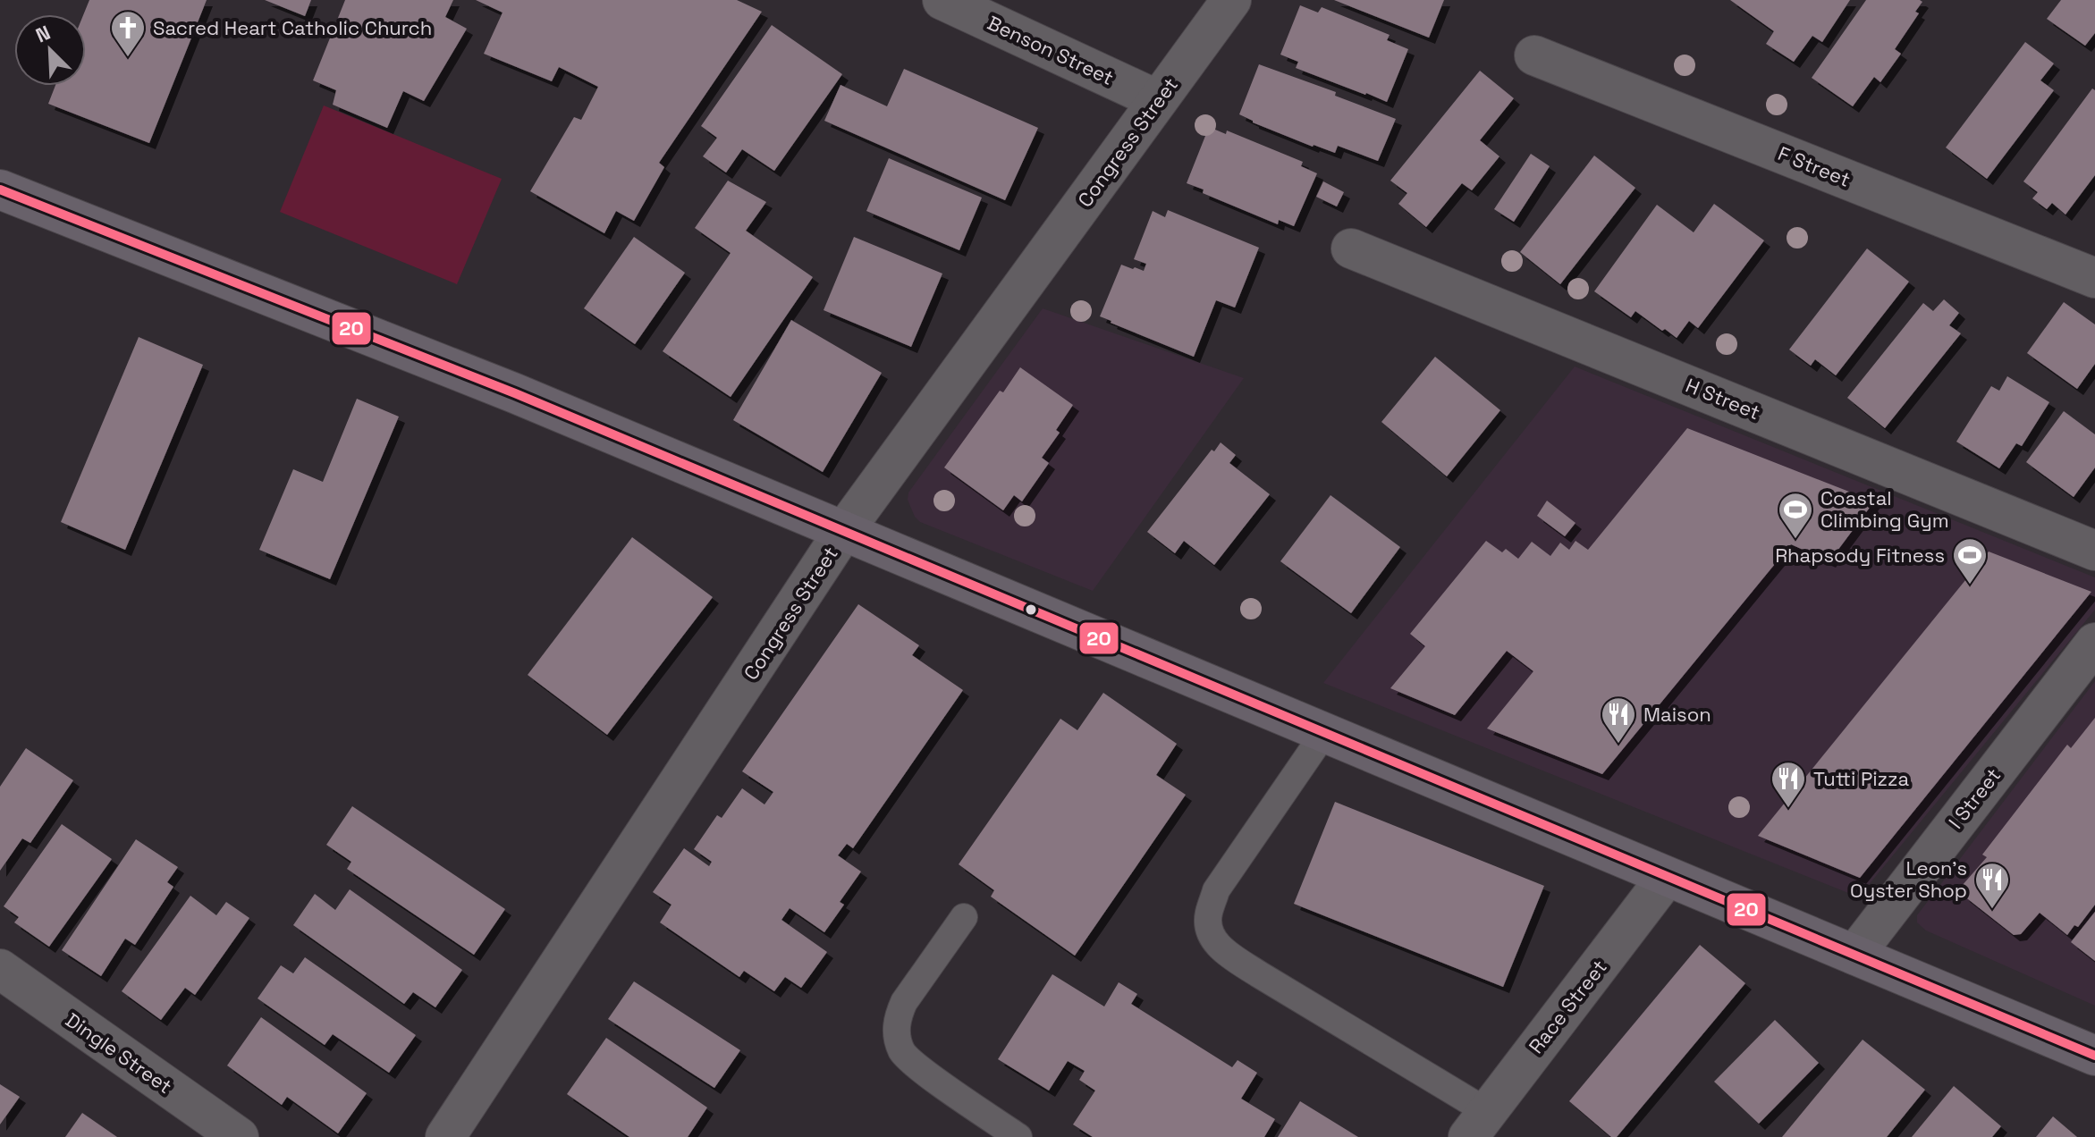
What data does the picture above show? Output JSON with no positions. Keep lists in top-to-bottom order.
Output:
{
  "streets": {
    "street": [
      "Benson Street",
      "Congress Street",
      "F Street",
      "H Street",
      "I Street",
      "Race Street",
      "Dingle Street"
    ]
  },
  "crossings": [
    ["Benson Street", "Congress Street"]
  ],
  "places": {
    "church": ["Sacred Heart Catholic Church"],
    "sports": ["Coastal Climbing Gym", "Rhapsody Fitness"],
    "restaurant": ["Maison", "Tutti Pizza", "Leon's Oyster Shop"]
  },
  "lines": ["transit line 20"],
  "north": "top left"
}
